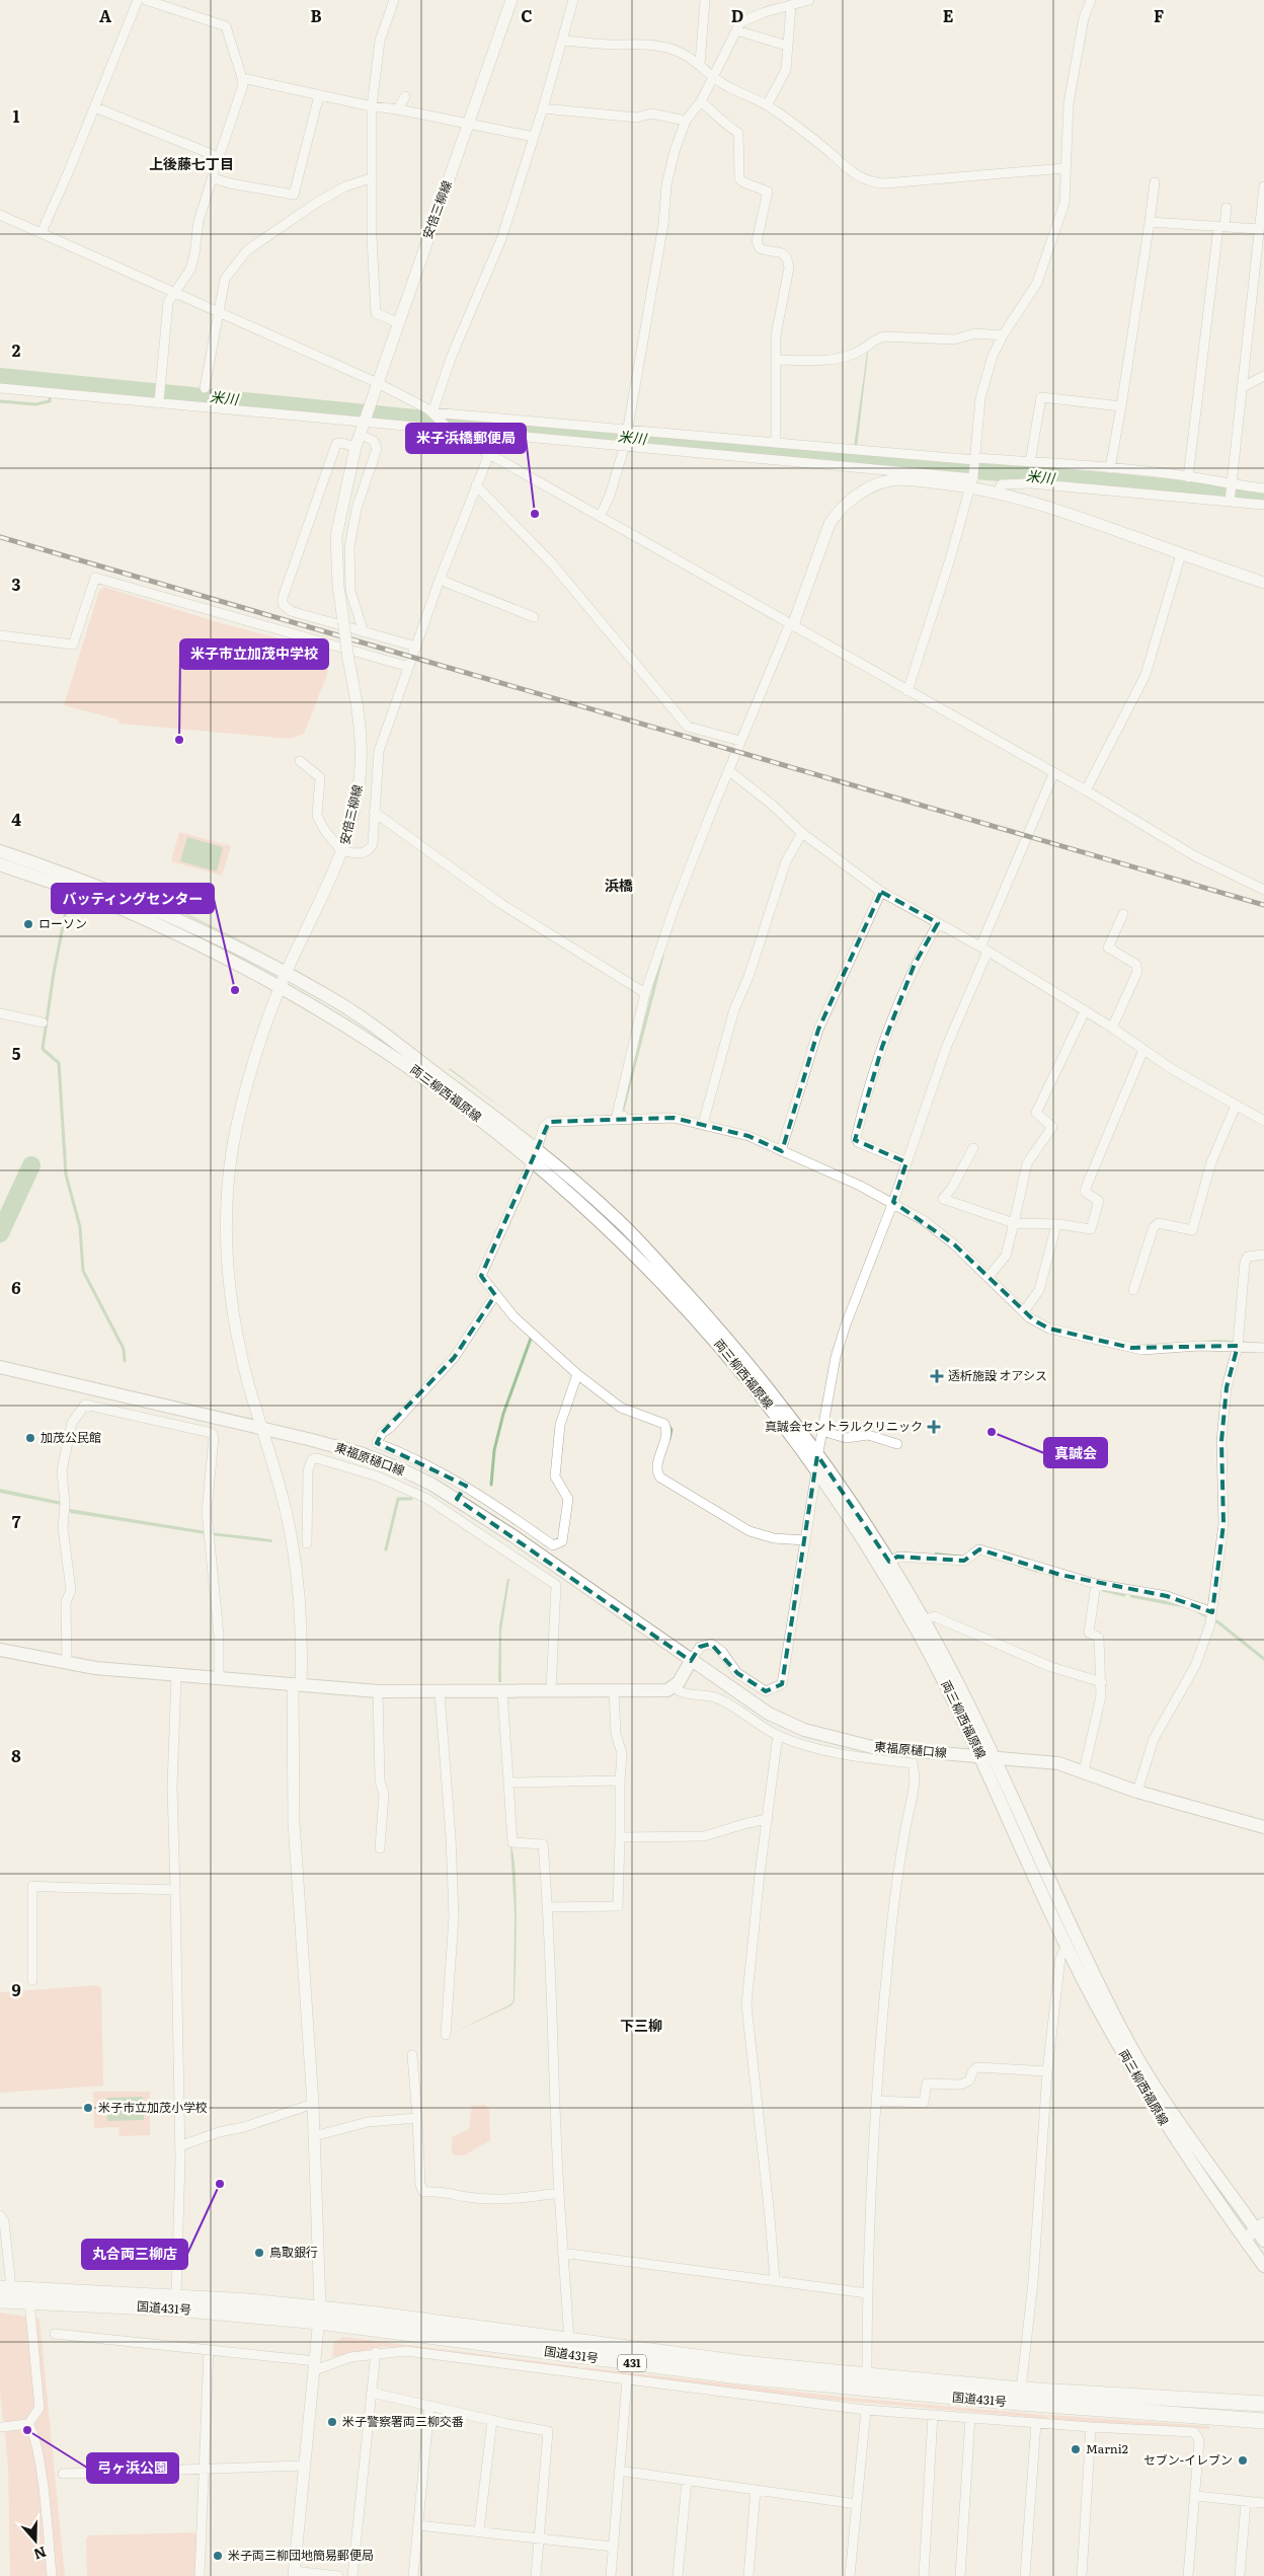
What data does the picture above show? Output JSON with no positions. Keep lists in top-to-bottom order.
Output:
{
  "streets": {
    "highway": ["国道431号", "431"],
    "main road": ["両三柳西福原線", "東福原樋口線"],
    "street": ["安倍三柳線"]
  },
  "crossings": [
    ["安倍三柳線", "両三柳西福原線"],
    ["安倍三柳線", "東福原樋口線"],
    ["安倍三柳線", "国道431号"],
    ["両三柳西福原線", "東福原樋口線"]
  ],
  "districts": ["上後藤七丁目", "浜橋", "下三柳"],
  "water": ["米川"],
  "places": {
    "other": [
      "米子浜橋郵便局",
      "米子市立加茂中学校",
      "ローソン",
      "バッティングセンター",
      "真誠会",
      "加茂公民館",
      "米子市立加茂小学校",
      "丸合両三柳店",
      "鳥取銀行",
      "米子警察署両三柳交番",
      "弓ヶ浜公園",
      "Marni2",
      "セブン-イレブン",
      "米子両三柳団地簡易郵便局"
    ],
    "health": ["透析施設 オアシス", "真誠会セントラルクリニック"]
  },
  "north": "bottom",
  "grid": {
    "columns": [
      "A",
      "B",
      "C",
      "D",
      "E",
      "F"
    ],
    "rows": [
      "1",
      "2",
      "3",
      "4",
      "5",
      "6",
      "7",
      "8",
      "9"
    ]
  }
}
